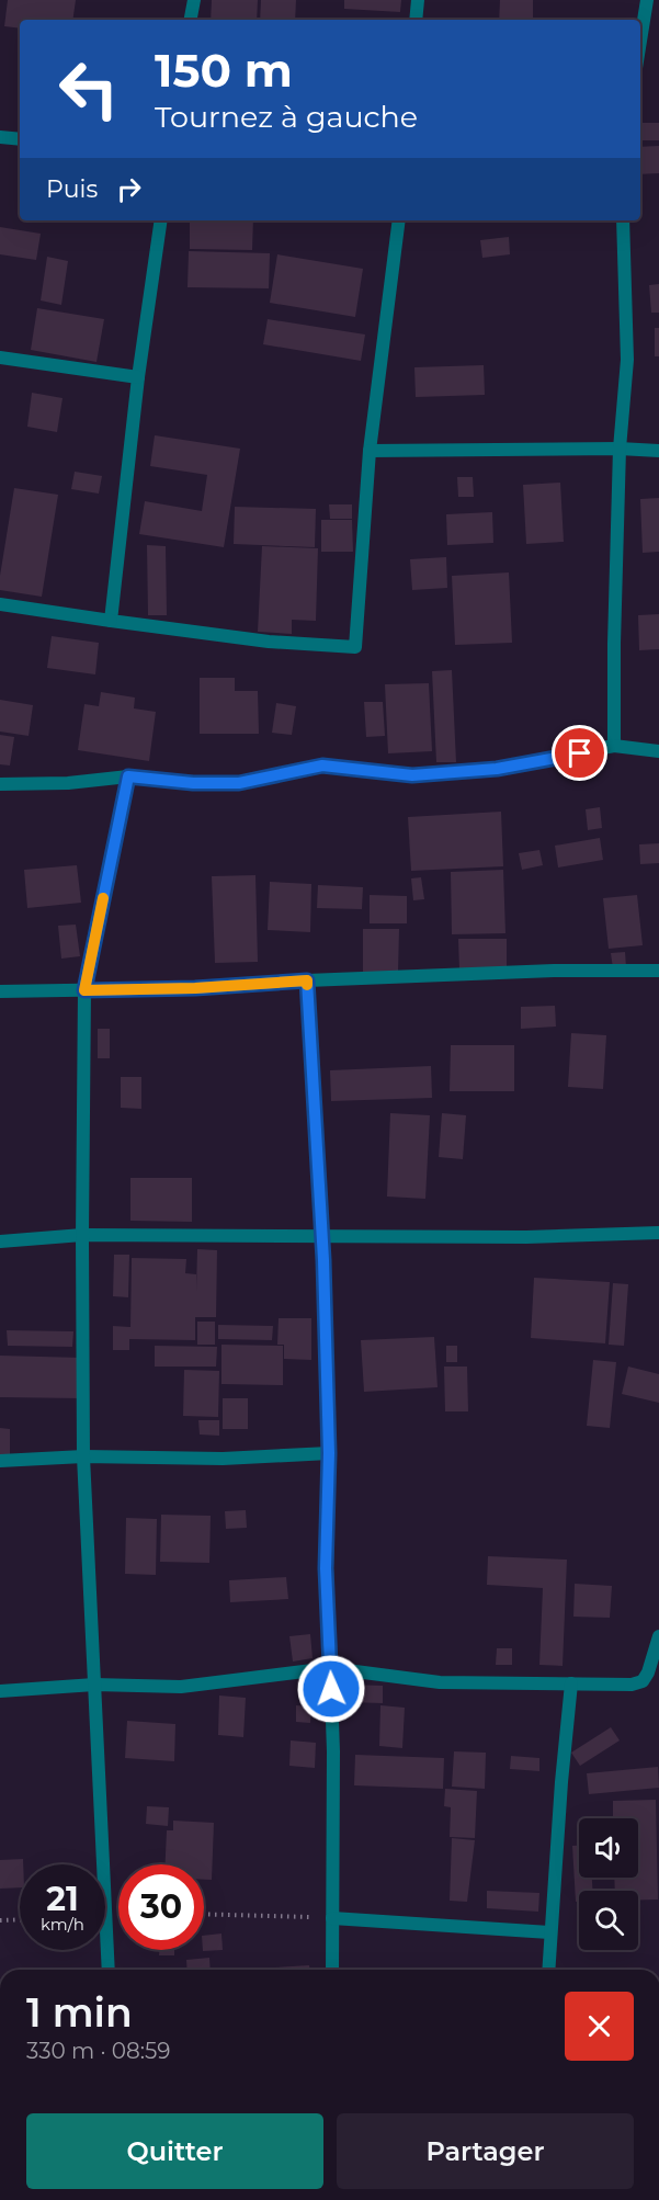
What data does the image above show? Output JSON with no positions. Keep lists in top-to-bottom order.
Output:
{
  "page": {
    "turn": ["150 m", "Tournez à gauche"],
    "then": "Puis",
    "speed": "21 km/h",
    "limit": "30",
    "heading": ["1 min", "330 m · 08:59"],
    "buttons": ["Quitter", "Partager"]
  }
}
